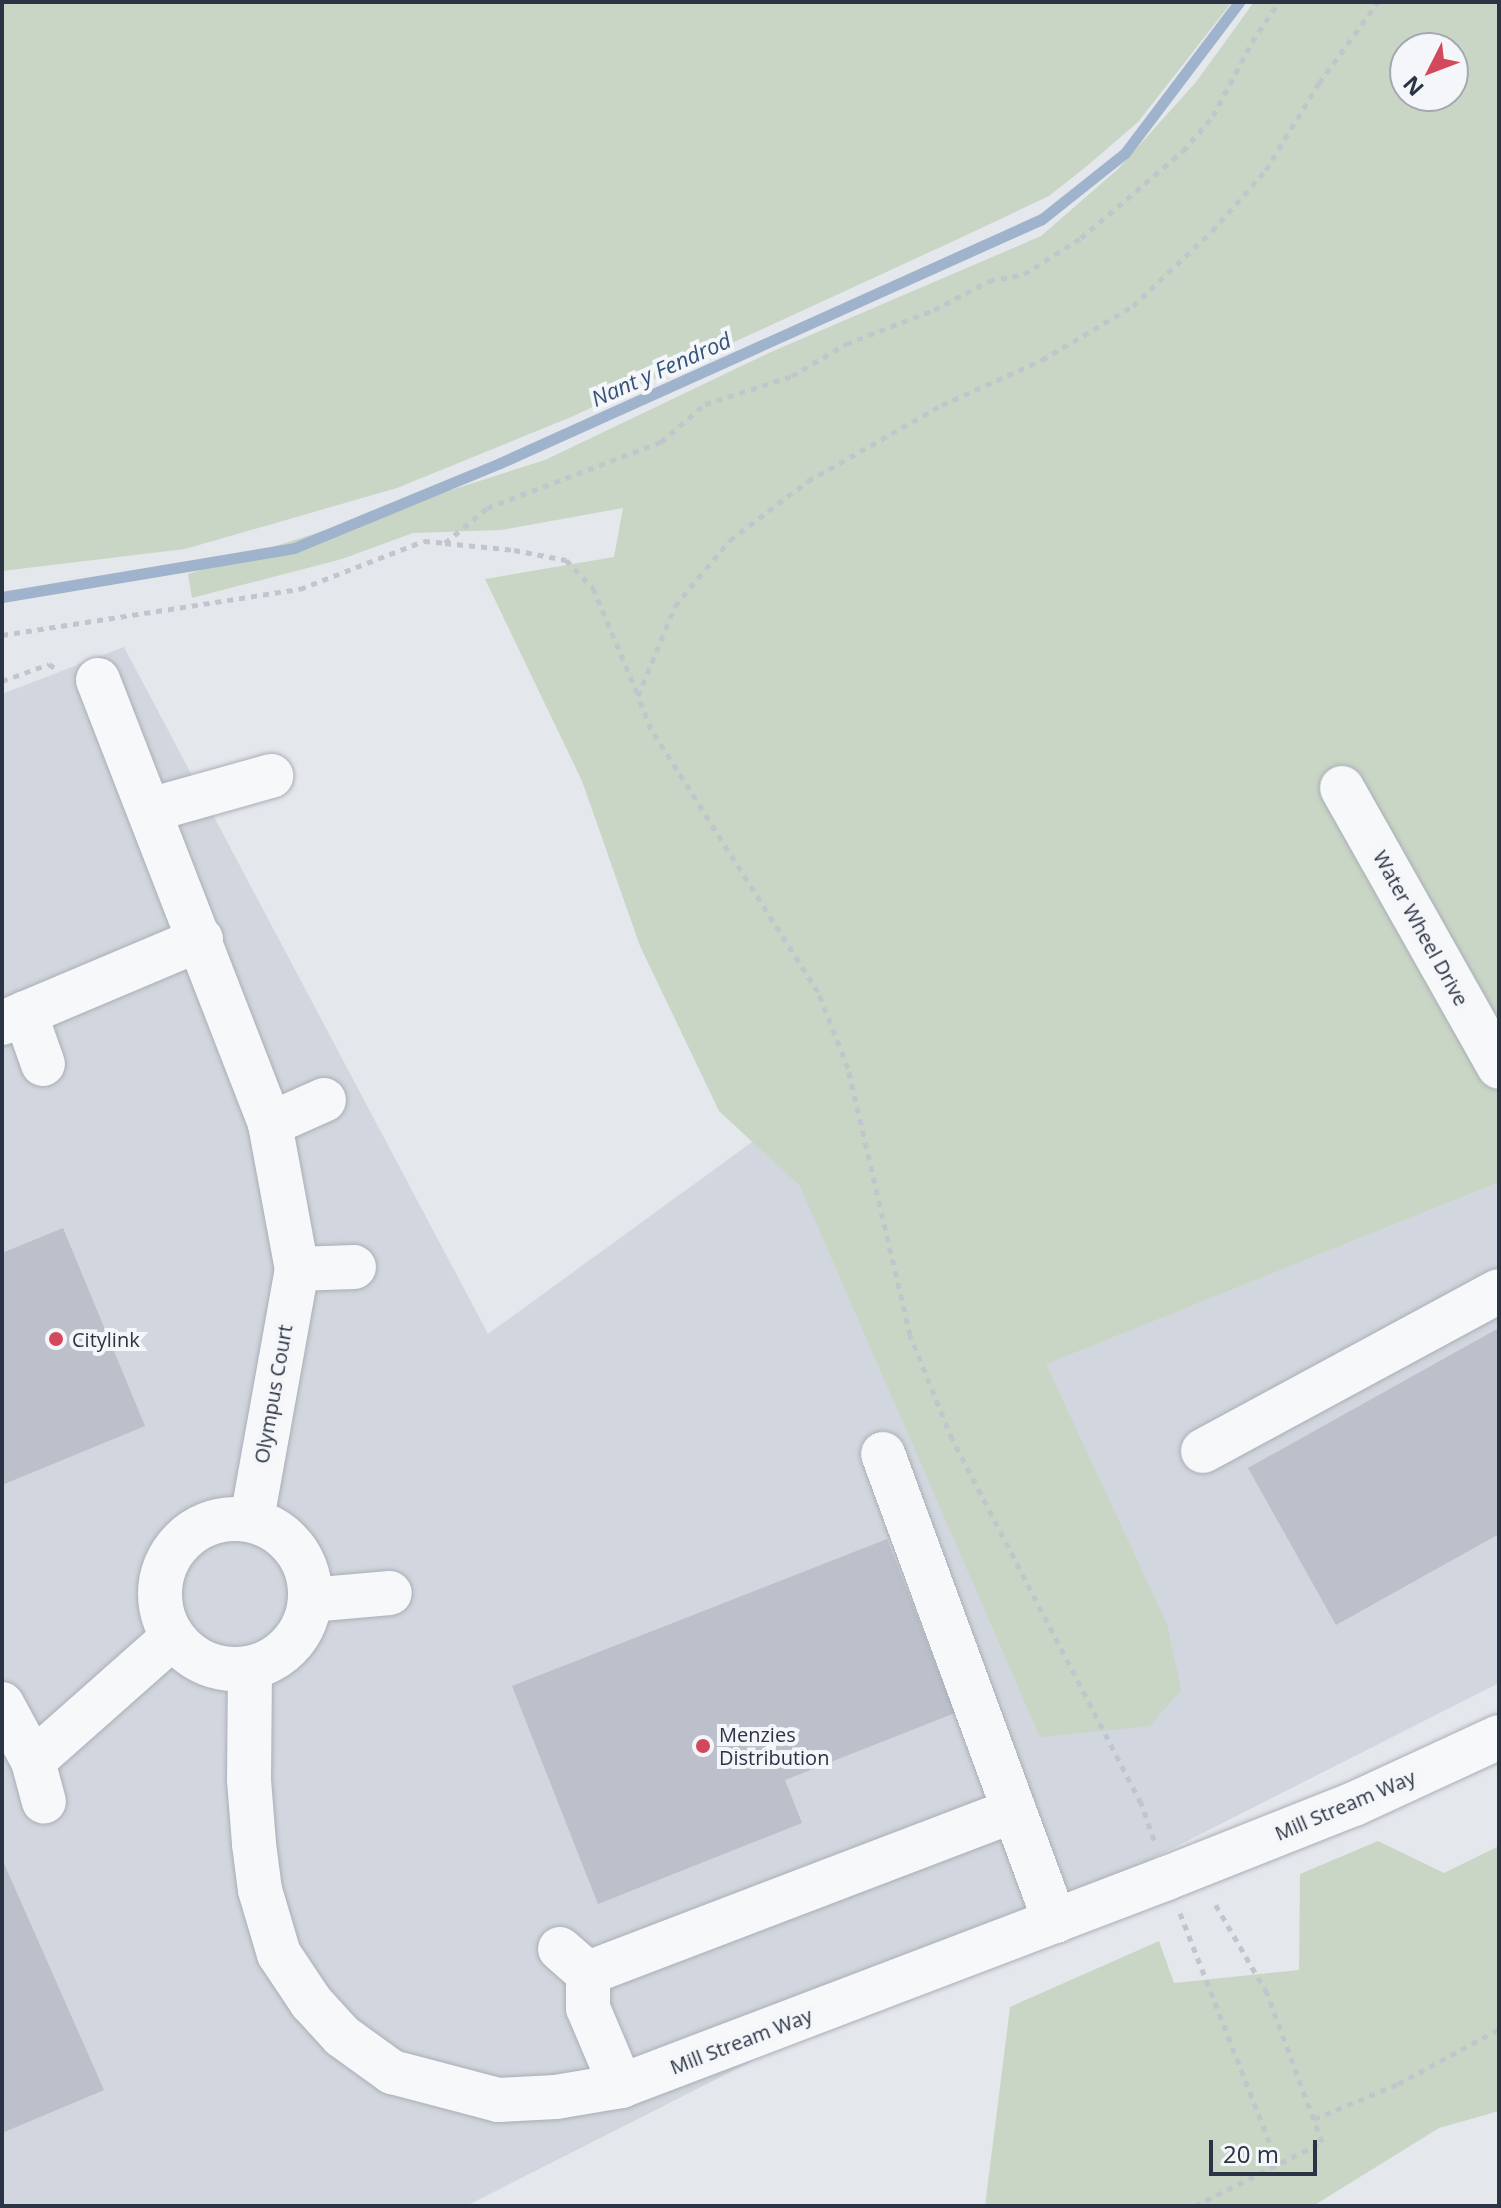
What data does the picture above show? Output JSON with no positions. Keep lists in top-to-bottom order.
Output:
{
  "streets": {
    "street": ["Water Wheel Drive", "Olympus Court", "Mill Stream Way"]
  },
  "crossings": [
    ["Olympus Court", "Mill Stream Way"]
  ],
  "water": ["Nant y Fendrod"],
  "places": ["Citylink", "Menzies Distribution"],
  "scale_bar": "20 m",
  "north": "bottom left"
}
